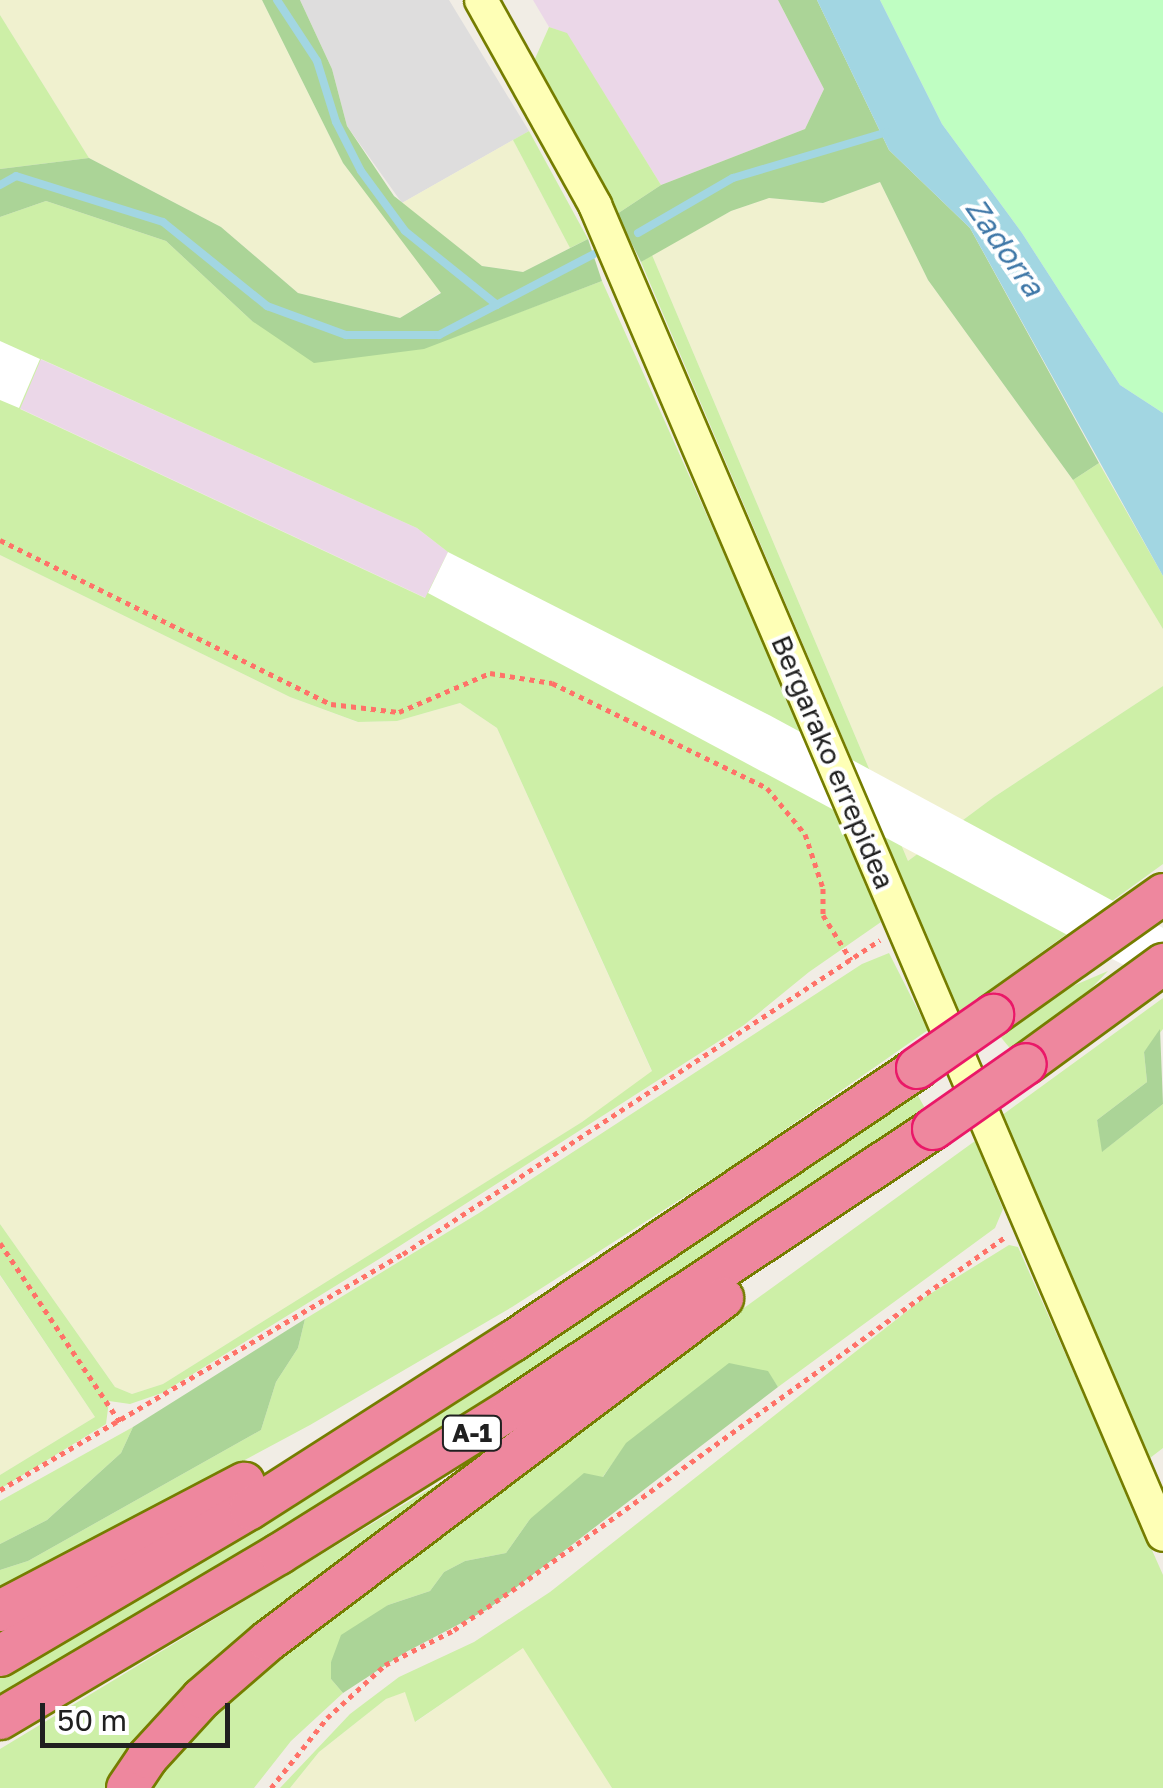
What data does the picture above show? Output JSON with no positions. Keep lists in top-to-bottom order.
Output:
{
  "streets": {
    "highway": ["A-1"],
    "street": ["Bergarako errepidea"]
  },
  "water": ["Zadorra"],
  "scale_bar": "50 m"
}
